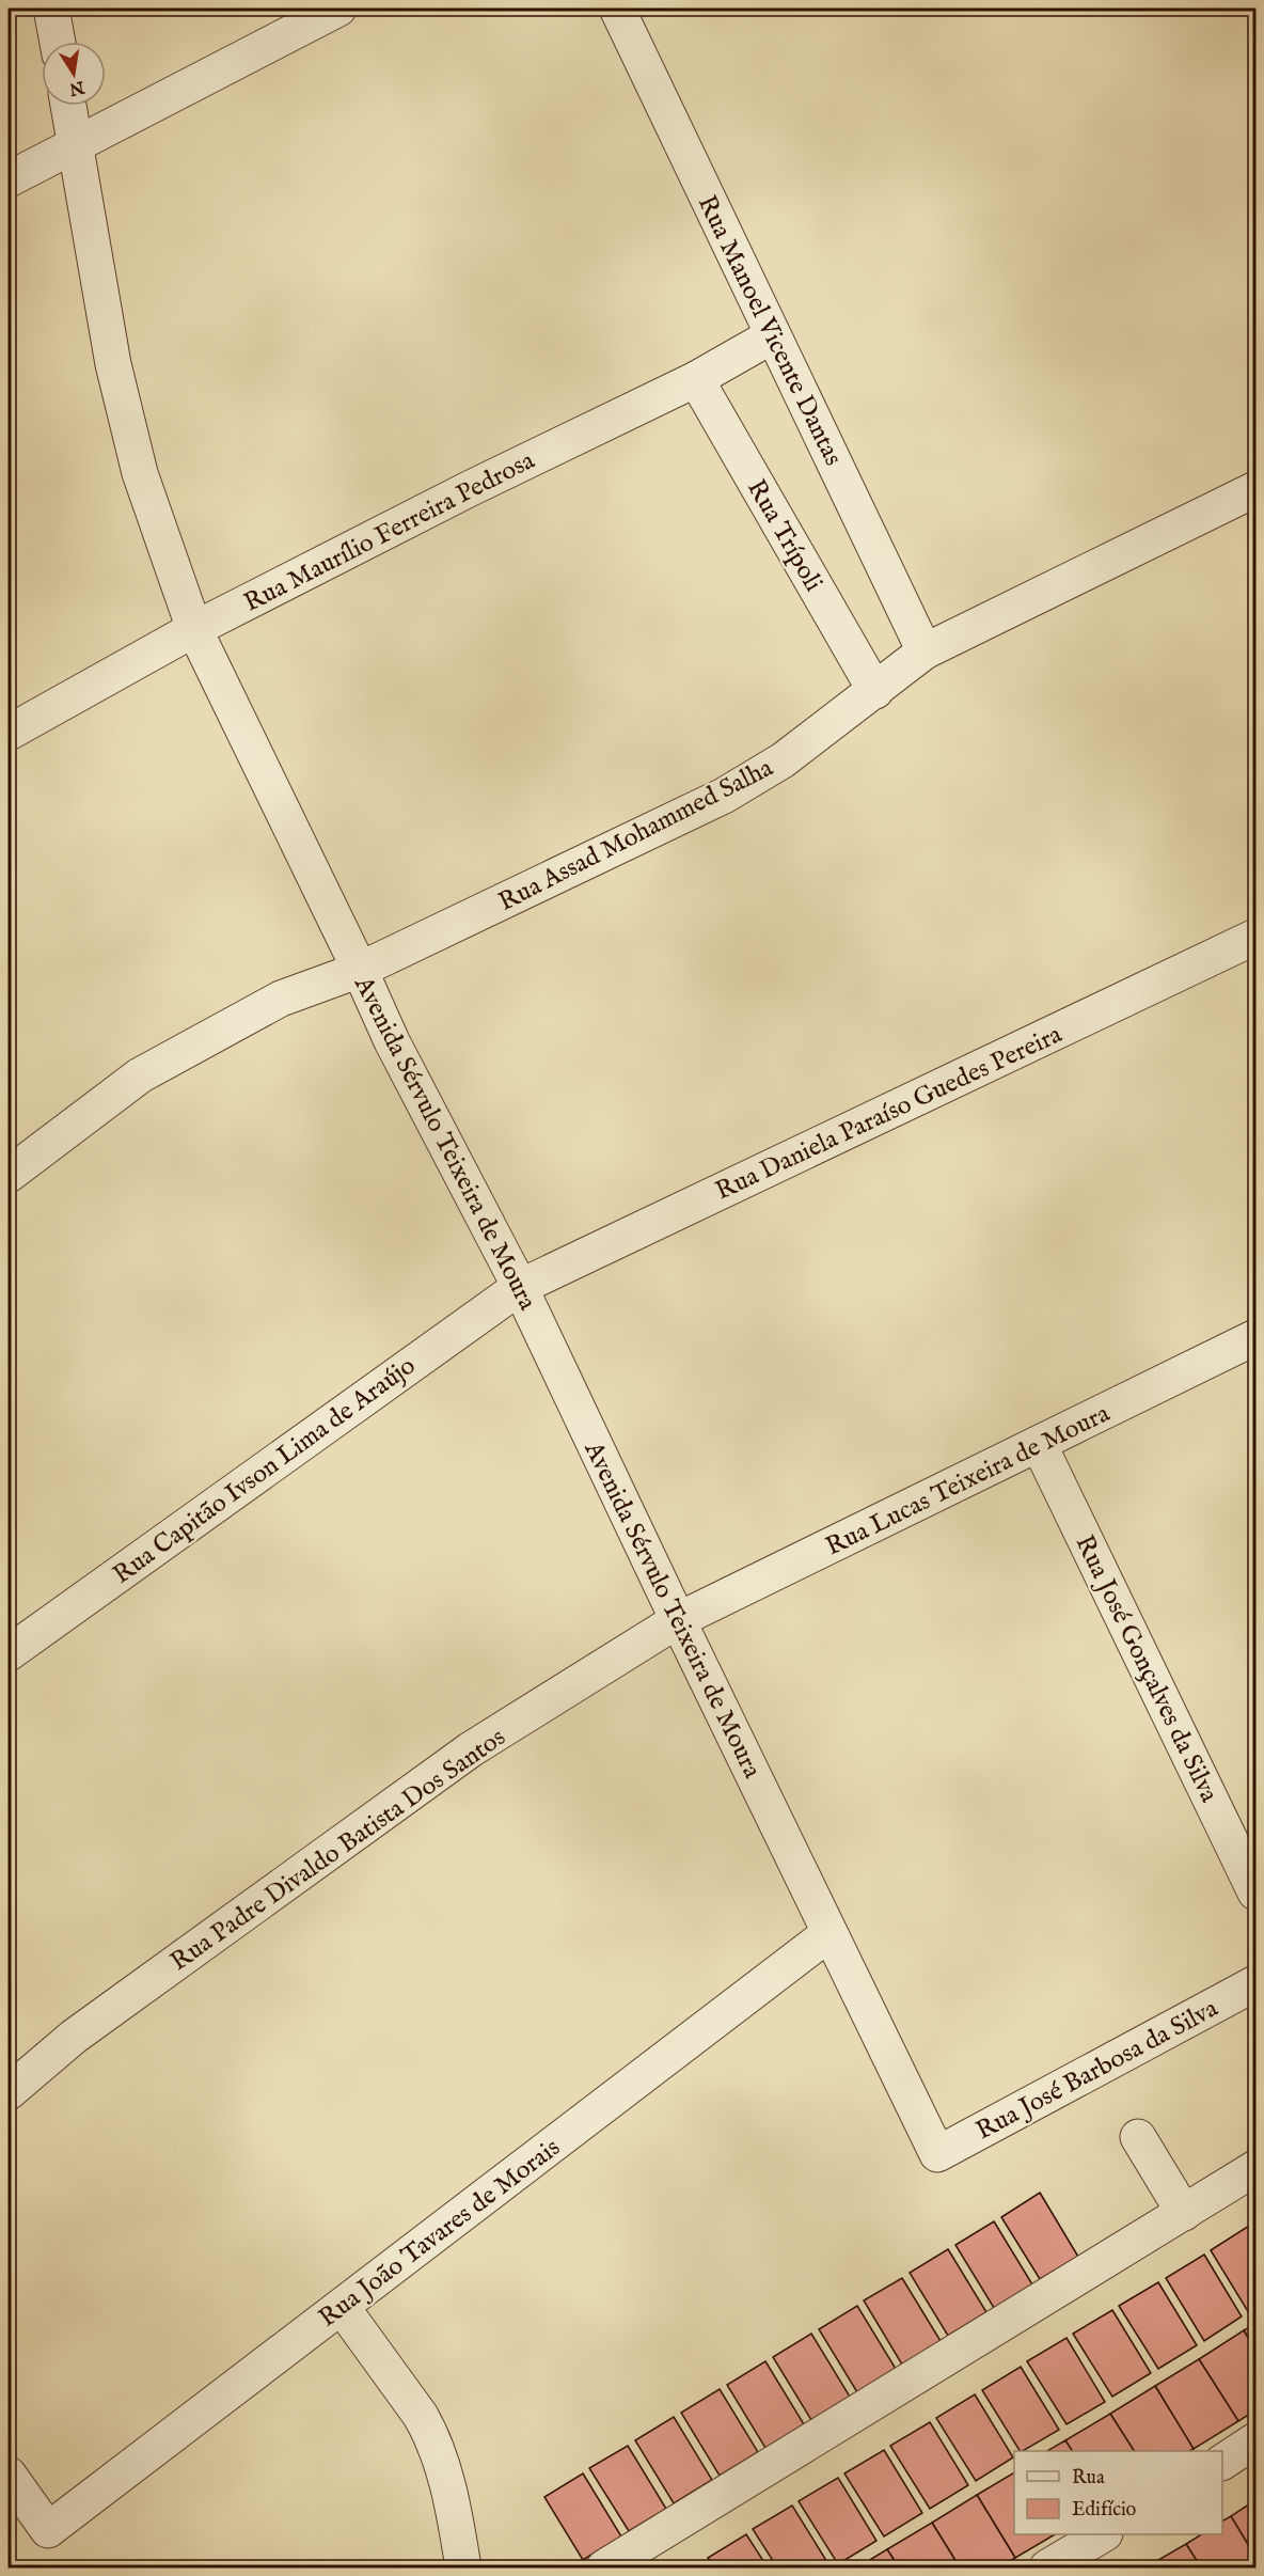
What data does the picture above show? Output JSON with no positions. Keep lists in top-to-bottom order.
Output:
{
  "streets": {
    "street": [
      "Rua Manoel Vicente Dantas",
      "Rua Maurílio Ferreira Pedrosa",
      "Rua Trípoli",
      "Rua Assad Mohammed Salha",
      "Rua Daniela Paraíso Guedes Pereira",
      "Avenida Sérvulo Teixeira de Moura",
      "Rua Capitão Ivson Lima de Araújo",
      "Rua Lucas Teixeira de Moura",
      "Rua José Gonçalves da Silva",
      "Rua Padre Divaldo Batista Dos Santos",
      "Rua José Barbosa da Silva",
      "Rua João Tavares de Morais"
    ]
  },
  "crossings": [
    ["Rua Manoel Vicente Dantas", "Rua Maurílio Ferreira Pedrosa"],
    ["Rua Manoel Vicente Dantas", "Rua Assad Mohammed Salha"],
    ["Rua Maurílio Ferreira Pedrosa", "Rua Trípoli"],
    ["Rua Maurílio Ferreira Pedrosa", "Avenida Sérvulo Teixeira de Moura"],
    ["Rua Trípoli", "Rua Assad Mohammed Salha"],
    ["Rua Assad Mohammed Salha", "Avenida Sérvulo Teixeira de Moura"],
    ["Rua Daniela Paraíso Guedes Pereira", "Avenida Sérvulo Teixeira de Moura"],
    ["Rua Daniela Paraíso Guedes Pereira", "Rua Capitão Ivson Lima de Araújo"],
    ["Avenida Sérvulo Teixeira de Moura", "Rua Capitão Ivson Lima de Araújo"],
    ["Avenida Sérvulo Teixeira de Moura", "Rua Lucas Teixeira de Moura"],
    ["Avenida Sérvulo Teixeira de Moura", "Rua Padre Divaldo Batista Dos Santos"],
    ["Avenida Sérvulo Teixeira de Moura", "Rua José Barbosa da Silva"],
    ["Avenida Sérvulo Teixeira de Moura", "Rua João Tavares de Morais"],
    ["Rua Lucas Teixeira de Moura", "Rua José Gonçalves da Silva"],
    ["Rua Lucas Teixeira de Moura", "Rua Padre Divaldo Batista Dos Santos"]
  ],
  "legend": ["Rua", "Edifício"],
  "north": "bottom"
}
